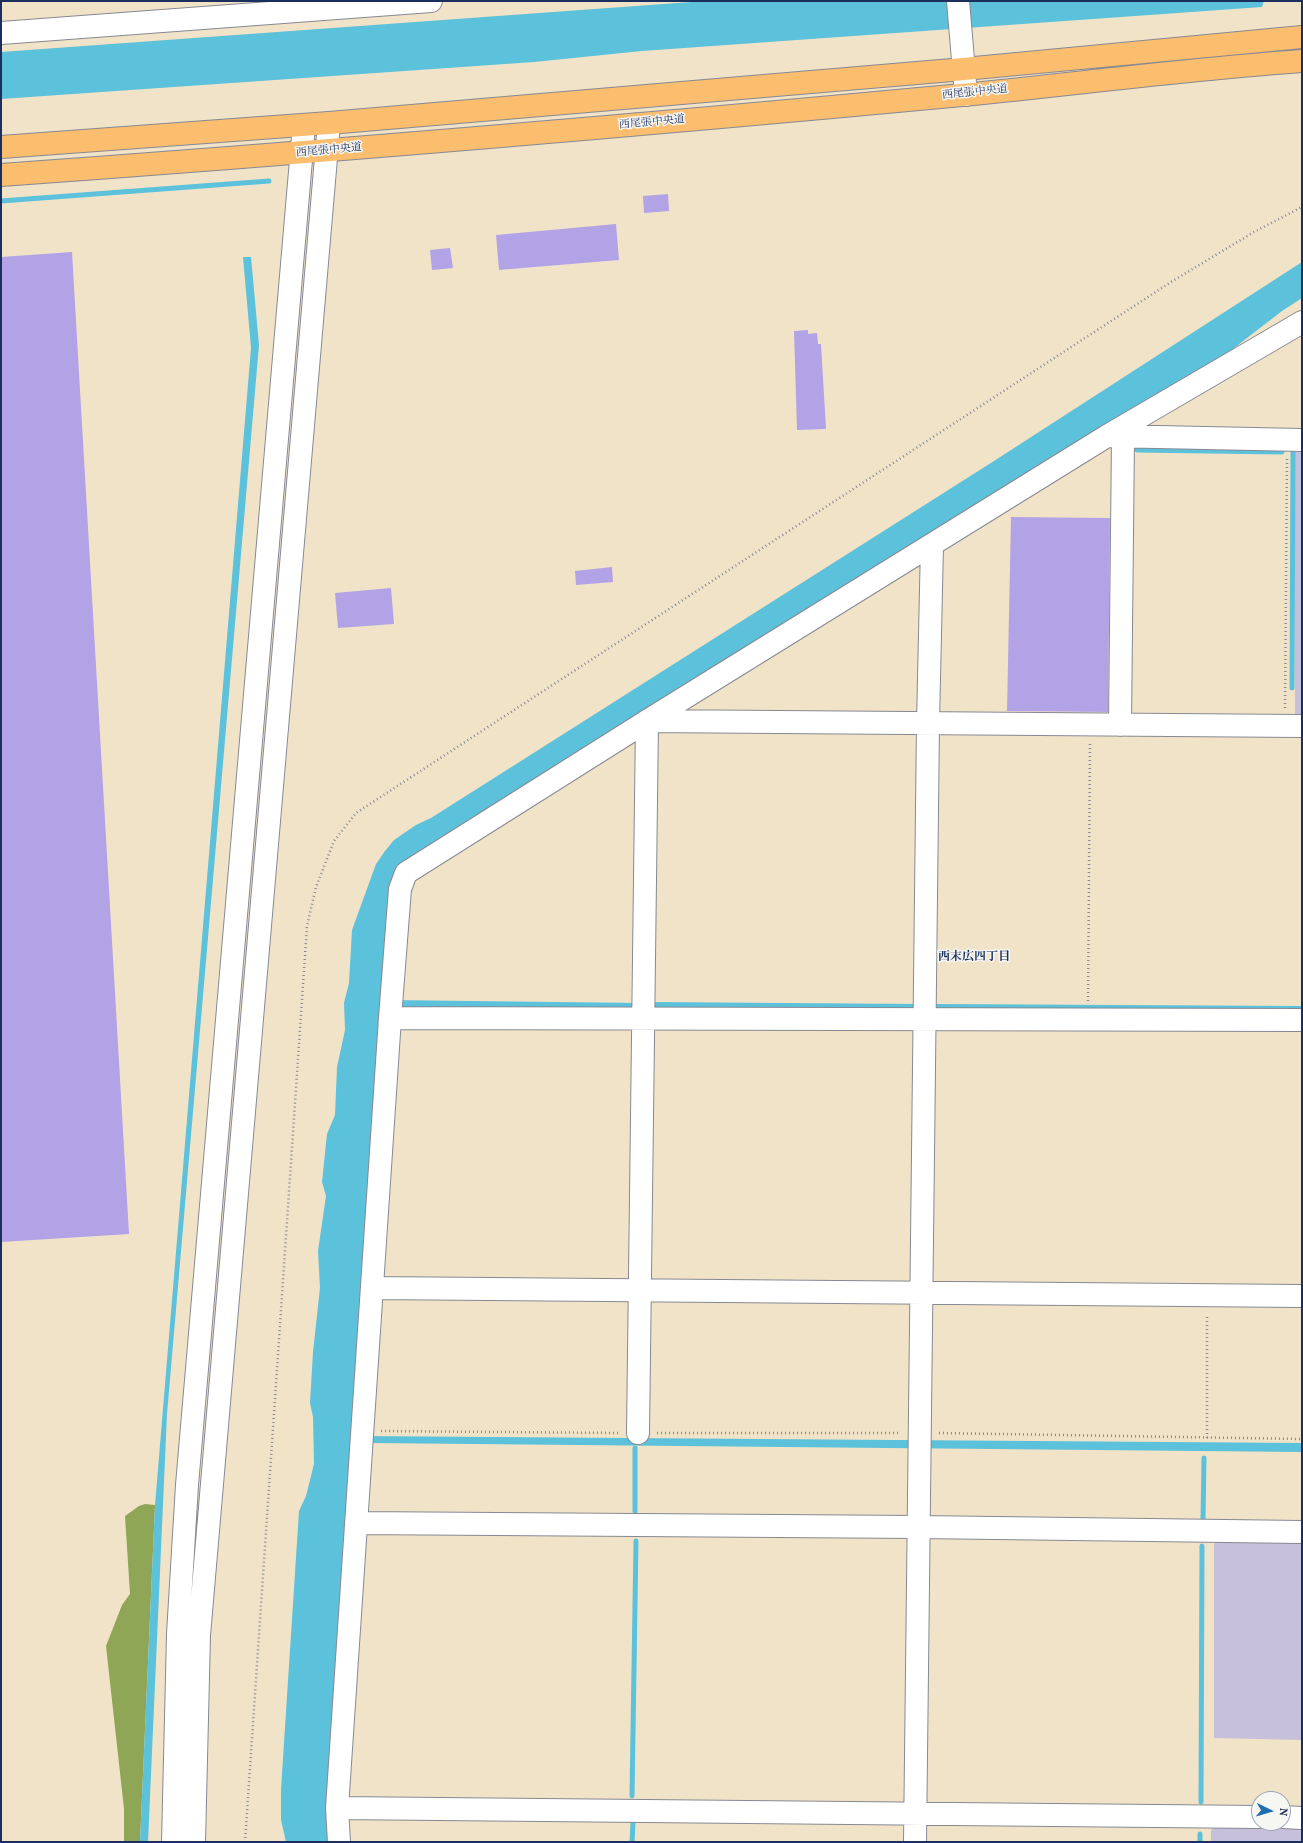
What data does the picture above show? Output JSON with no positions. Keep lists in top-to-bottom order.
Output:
{
  "streets": {
    "main road": ["西尾張中央道"]
  },
  "districts": ["西末広四丁目"],
  "north": "right"
}
